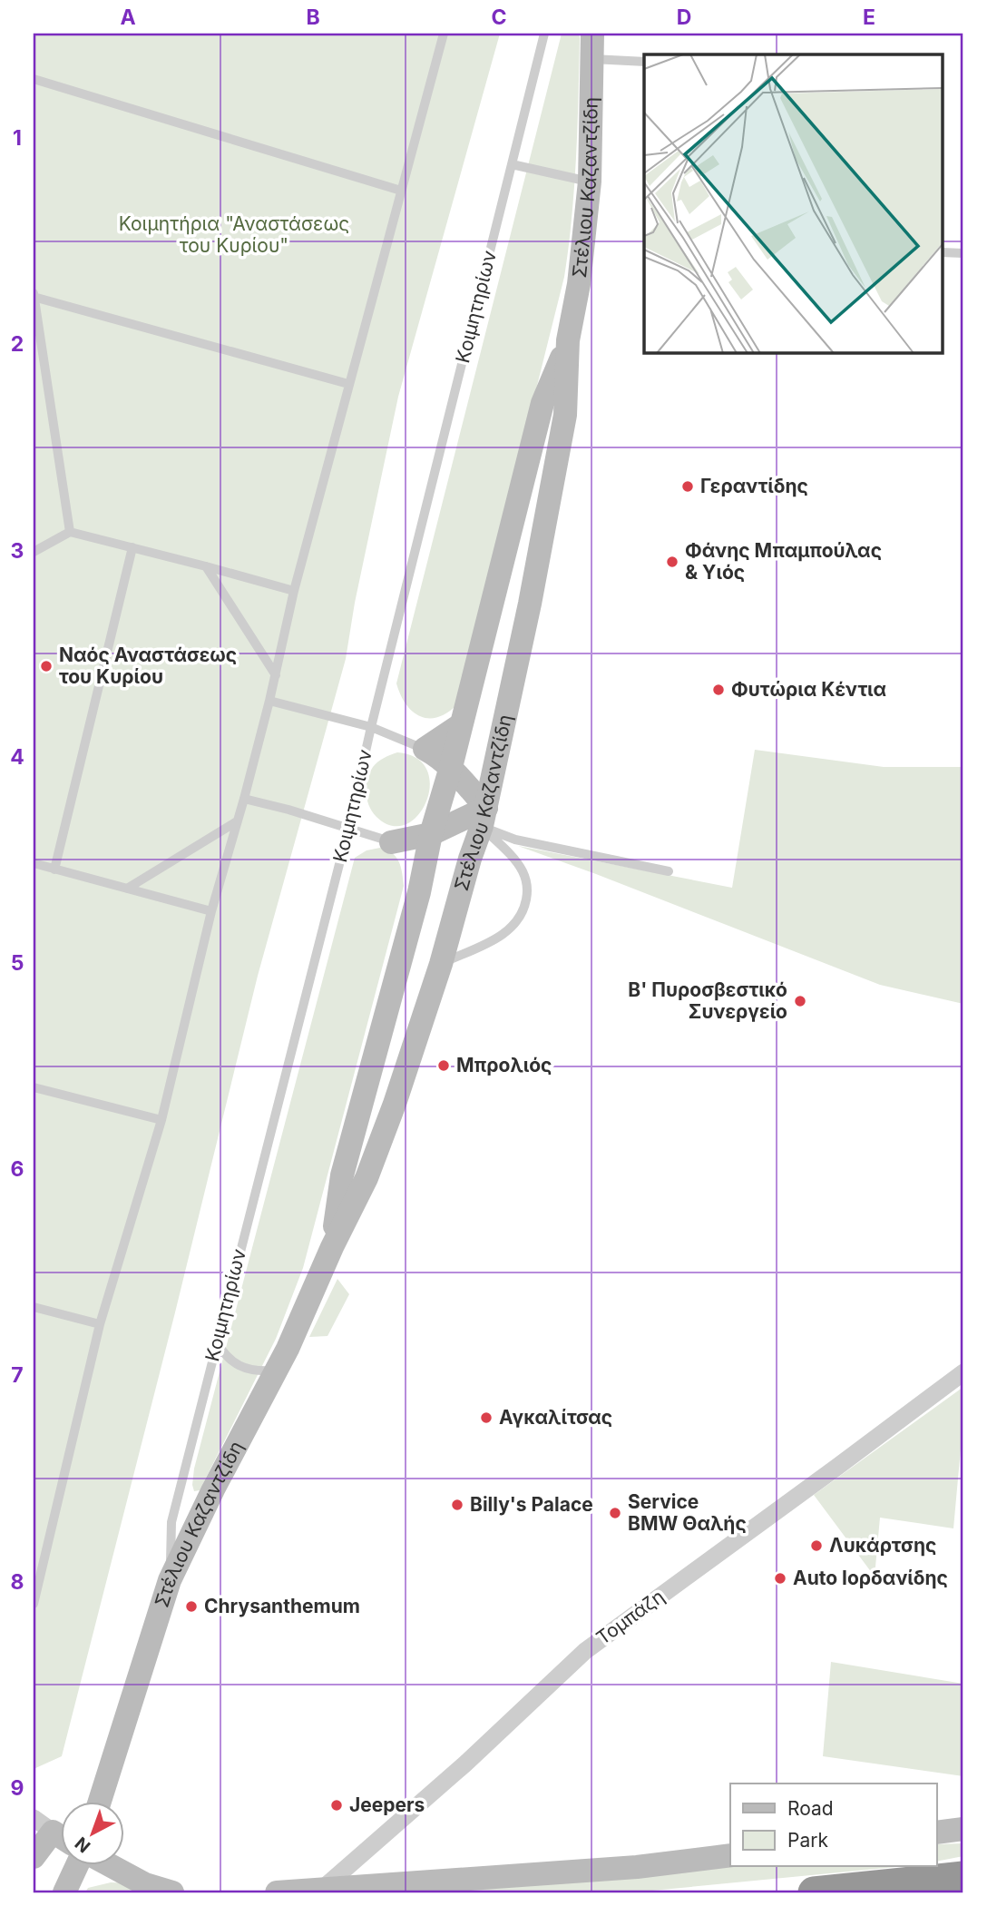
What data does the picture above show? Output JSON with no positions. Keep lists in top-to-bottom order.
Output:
{
  "streets": {
    "main road": ["Στέλιου Καζαντζίδη"],
    "street": ["Τομπάζη"],
    "lane": ["Κοιμητηρίων"]
  },
  "crossings": [
    ["Στέλιου Καζαντζίδη", "Κοιμητηρίων"]
  ],
  "parks": ["Κοιμητήρια \"Αναστάσεως του Κυρίου\""],
  "places": [
    "Γεραντίδης",
    "Φάνης Μπαμπούλας & Υιός",
    "Ναός Αναστάσεως του Κυρίου",
    "Φυτώρια Κέντια",
    "Β' Πυροσβεστικό Συνεργείο",
    "Μπρολιός",
    "Αγκαλίτσας",
    "Billy's Palace",
    "Service BMW Θαλής",
    "Λυκάρτσης",
    "Auto Ιορδανίδης",
    "Chrysanthemum",
    "Jeepers"
  ],
  "legend": ["Road", "Park"],
  "north": "bottom left",
  "grid": {
    "columns": [
      "A",
      "B",
      "C",
      "D",
      "E"
    ],
    "rows": [
      "1",
      "2",
      "3",
      "4",
      "5",
      "6",
      "7",
      "8",
      "9"
    ]
  }
}
